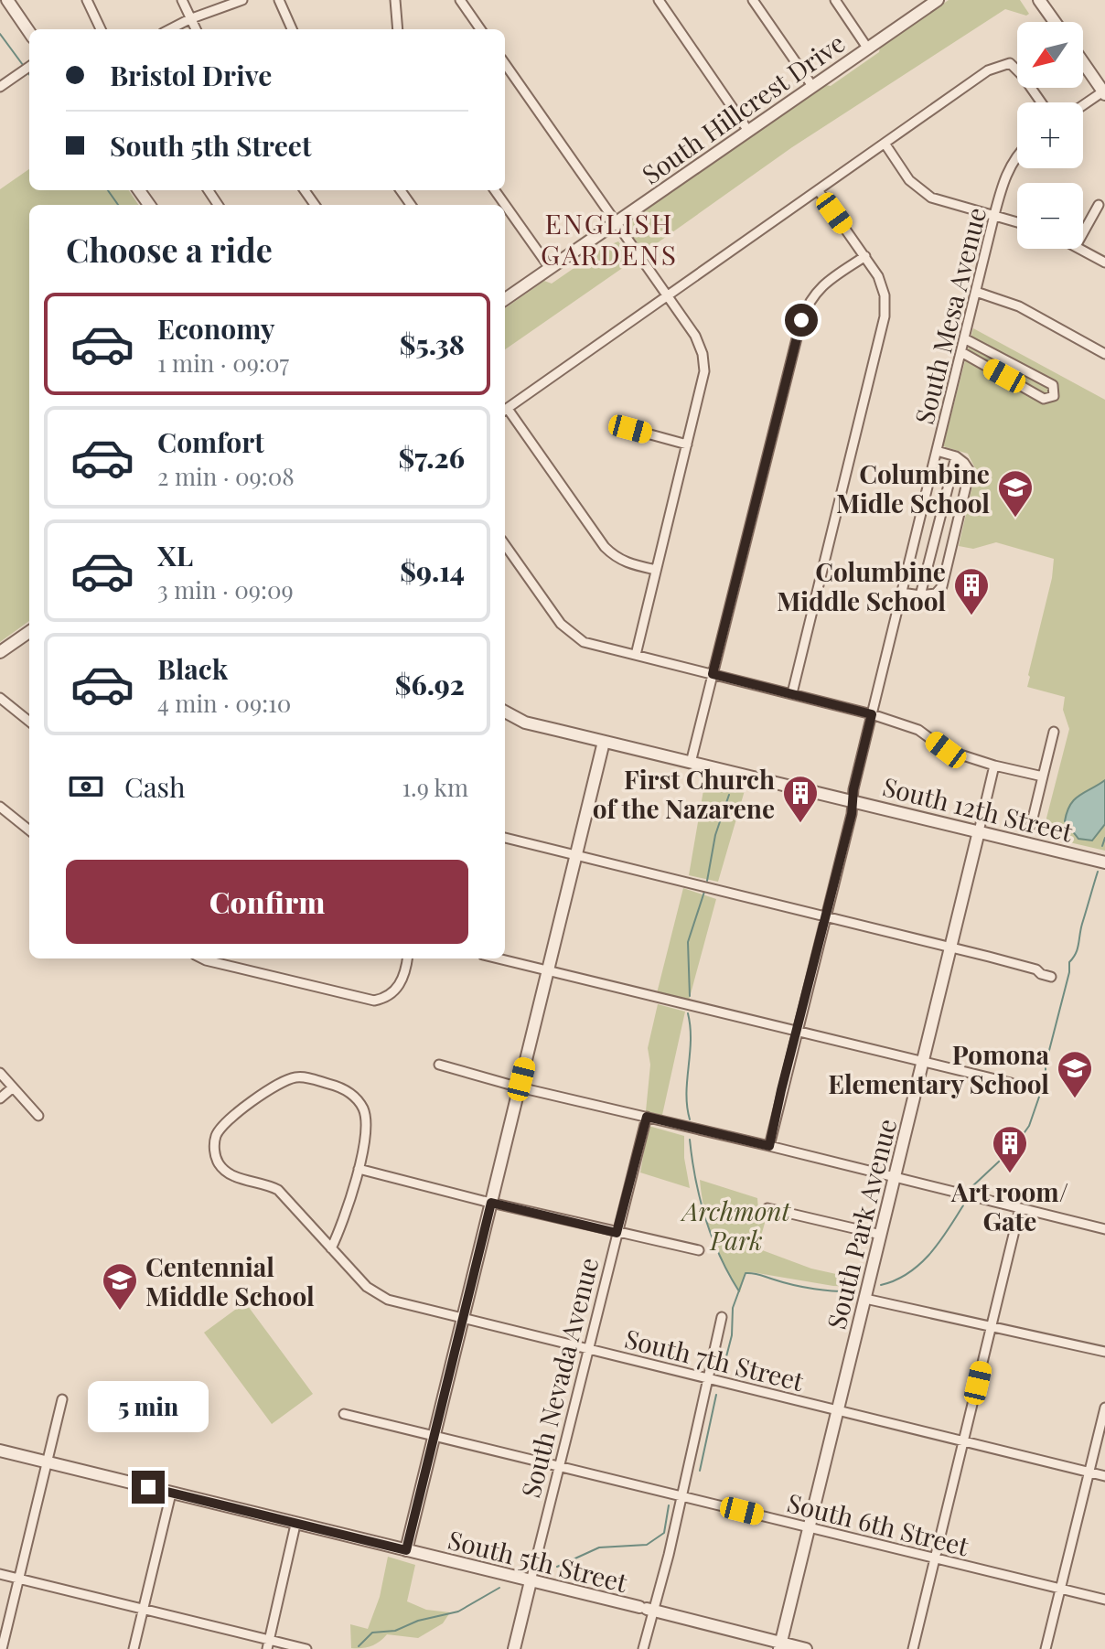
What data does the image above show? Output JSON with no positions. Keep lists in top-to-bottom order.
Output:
{
  "streets": {
    "street": [
      "South Hillcrest Drive",
      "South Mesa Avenue",
      "South 12th Street",
      "South Park Avenue",
      "South 7th Street",
      "South Nevada Avenue",
      "South 6th Street",
      "South 5th Street"
    ]
  },
  "crossings": [
    ["South Mesa Avenue", "South 12th Street"],
    ["South 12th Street", "South Park Avenue"],
    ["South Park Avenue", "South 7th Street"],
    ["South Park Avenue", "South 6th Street"],
    ["South Park Avenue", "South 5th Street"],
    ["South 7th Street", "South Nevada Avenue"],
    ["South Nevada Avenue", "South 6th Street"],
    ["South Nevada Avenue", "South 5th Street"]
  ],
  "districts": ["ENGLISH GARDENS"],
  "parks": ["Archmont Park"],
  "places": {
    "school or university": ["Columbine Midle School", "Pomona Elementary School", "Centennial Middle School"],
    "building": ["Columbine Middle School", "First Church of the Nazarene", "Art room/ Gate"]
  },
  "north": "bottom left",
  "page": {
    "map_buttons": ["+", "−"],
    "banner": ["Bristol Drive", "South 5th Street"],
    "heading": "Choose a ride",
    "list": [
      {
        "name": "Economy",
        "note": "1 min · 09:07",
        "value": "$5.38"
      },
      {
        "name": "Comfort",
        "note": "2 min · 09:08",
        "value": "$7.26"
      },
      {
        "name": "XL",
        "note": "3 min · 09:09",
        "value": "$9.14"
      },
      {
        "name": "Black",
        "note": "4 min · 09:10",
        "value": "$6.92"
      }
    ],
    "pay": ["Cash", "1.9 km"],
    "buttons": "Confirm",
    "bubble": "5 min"
  }
}
